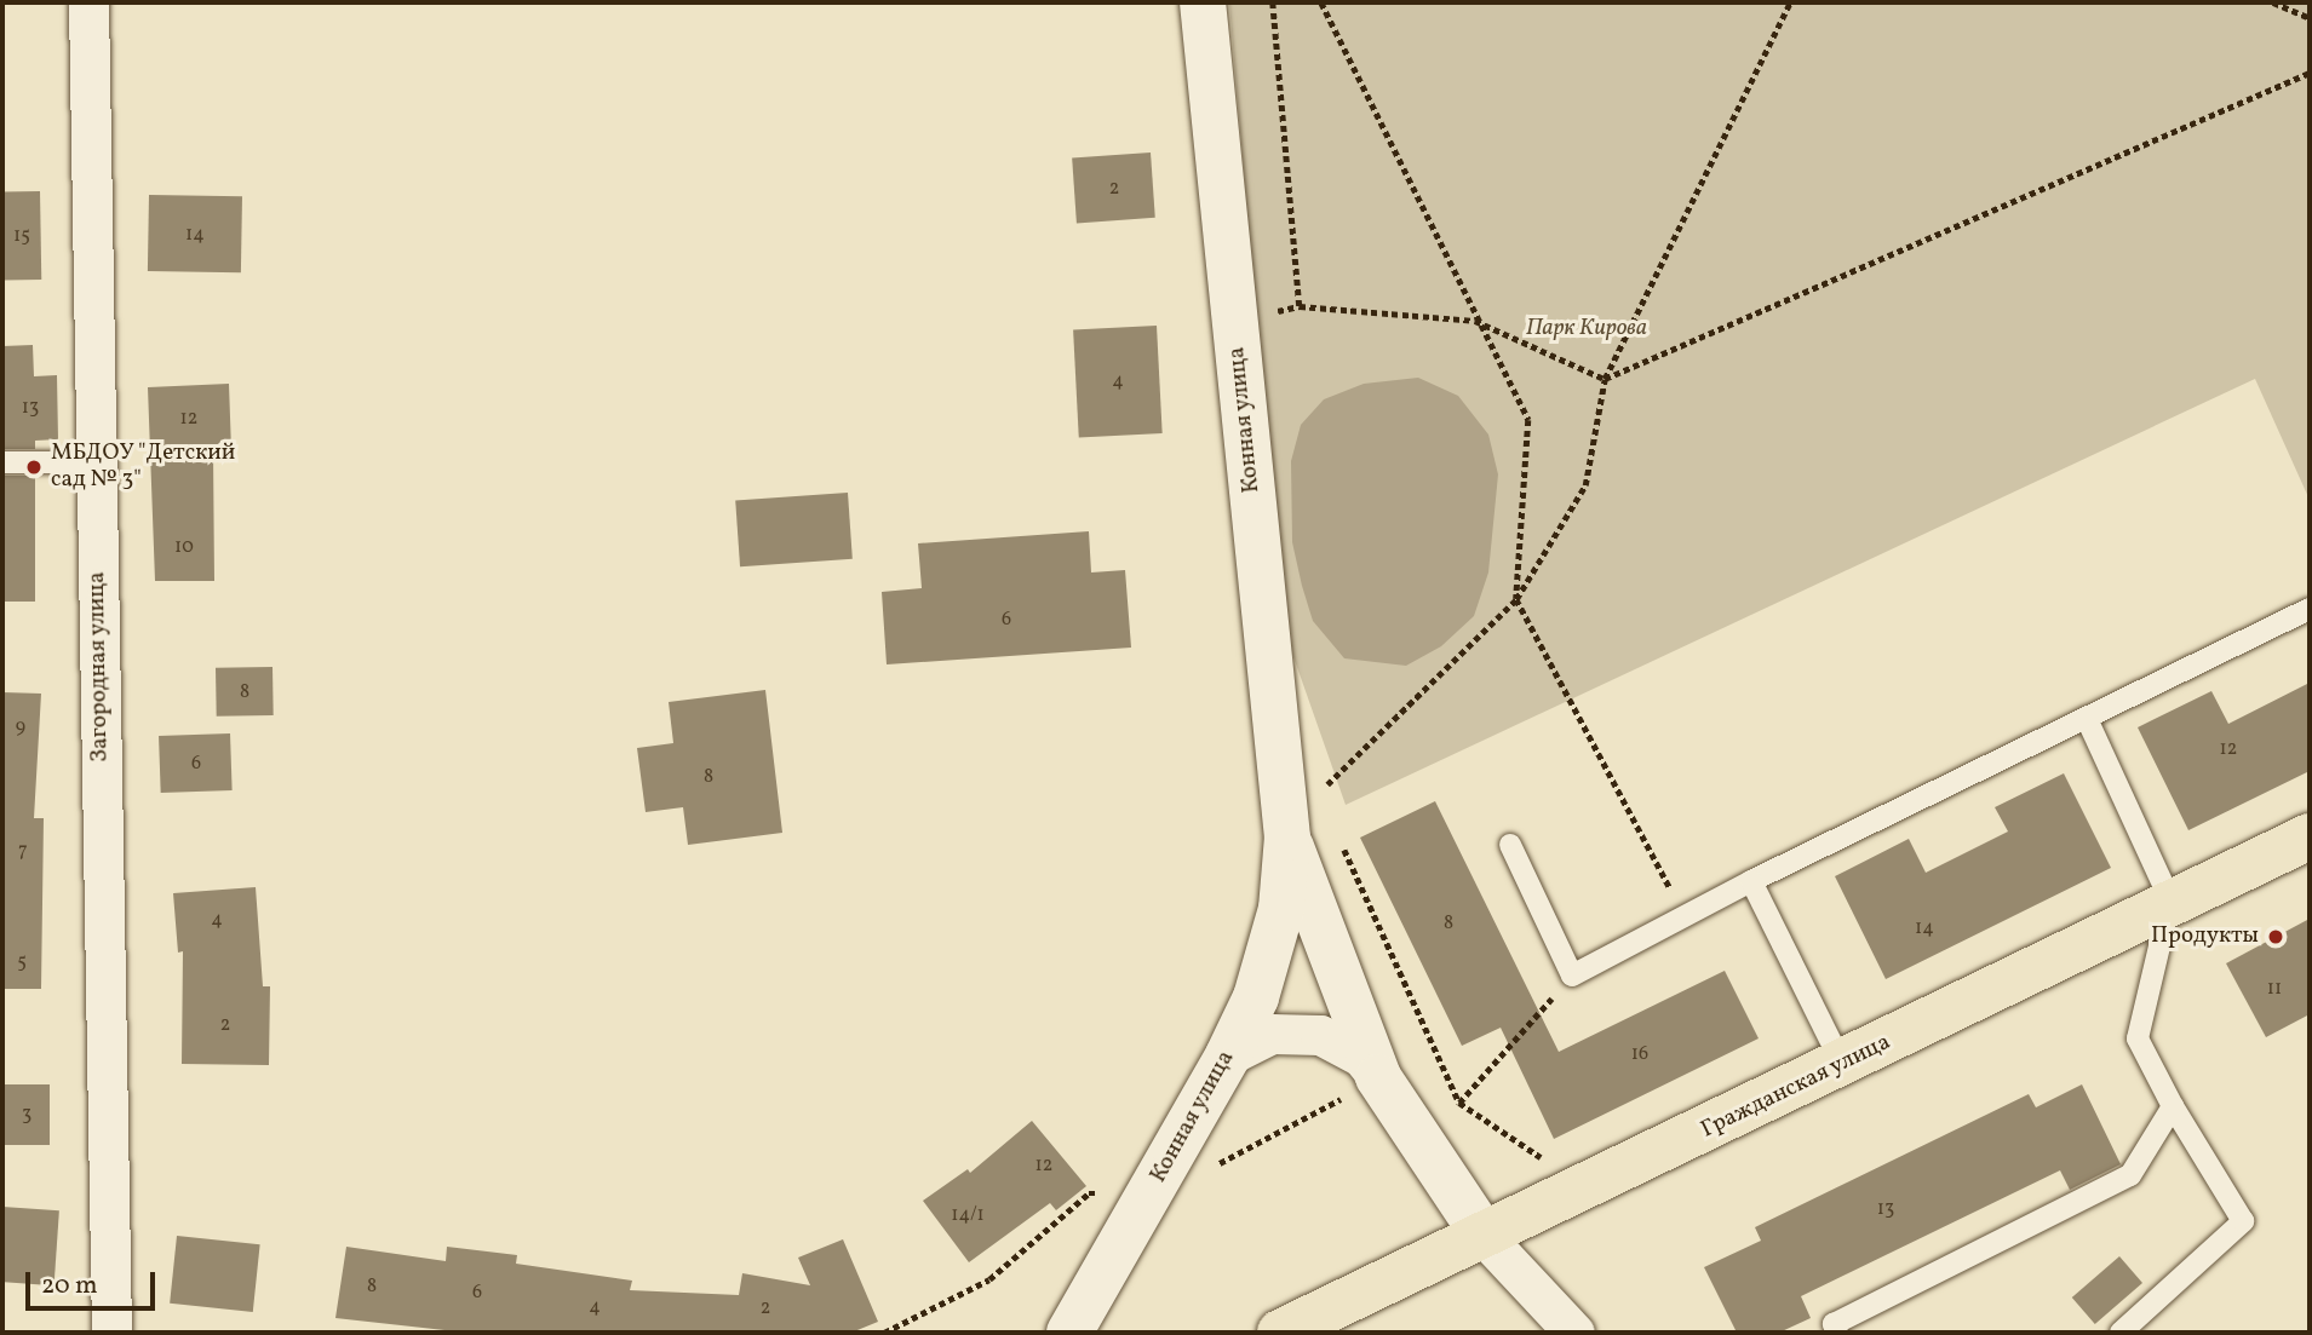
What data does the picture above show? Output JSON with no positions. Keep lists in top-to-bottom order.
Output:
{
  "streets": {
    "main road": ["Гражданская улица"],
    "street": ["Конная улица", "Загородная улица"]
  },
  "crossings": [
    ["Конная улица", "Гражданская улица"]
  ],
  "parks": ["Парк Кирова"],
  "places": ["МБДОУ \"Детский сад № 3\"", "Продукты"],
  "house_numbers": [
    "2",
    "14",
    "15",
    "4",
    "13",
    "12",
    "10",
    "6",
    "8",
    "9",
    "12",
    "6",
    "8",
    "7",
    "4",
    "8",
    "14",
    "5",
    "11",
    "2",
    "16",
    "3",
    "12",
    "13",
    "14/1",
    "8",
    "6",
    "4",
    "2"
  ],
  "scale_bar": "20 m"
}
